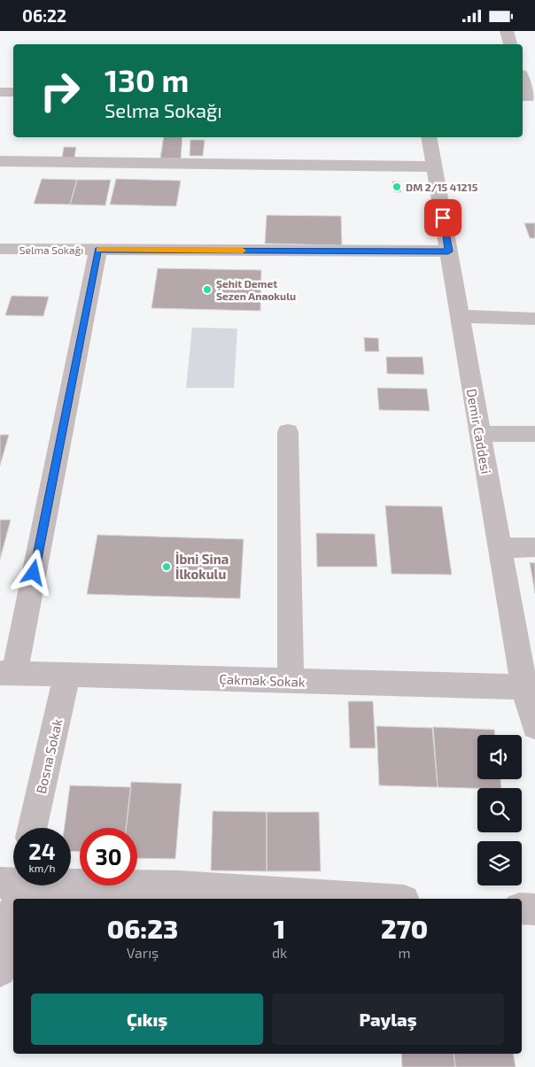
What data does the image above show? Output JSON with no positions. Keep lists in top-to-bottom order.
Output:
{
  "streets": {
    "street": [
      "Selma Sokağı",
      "Demir Caddesi",
      "Çakmak Sokak",
      "Bosna Sokak"
    ]
  },
  "crossings": [
    ["Selma Sokağı", "Demir Caddesi"],
    ["Demir Caddesi", "Çakmak Sokak"],
    ["Çakmak Sokak", "Bosna Sokak"]
  ],
  "places": ["DM 2/15 41215", "Şehit Demet Sezen Anaokulu", "İbni Sina İlkokulu"],
  "page": {
    "status": "06:22",
    "turn": ["130 m", "Selma Sokağı"],
    "speed": "24 km/h",
    "limit": "30",
    "eta": [
      "06:23",
      "Varış",
      "1",
      "dk",
      "270",
      "m"
    ],
    "buttons": ["Çıkış", "Paylaş"]
  }
}
